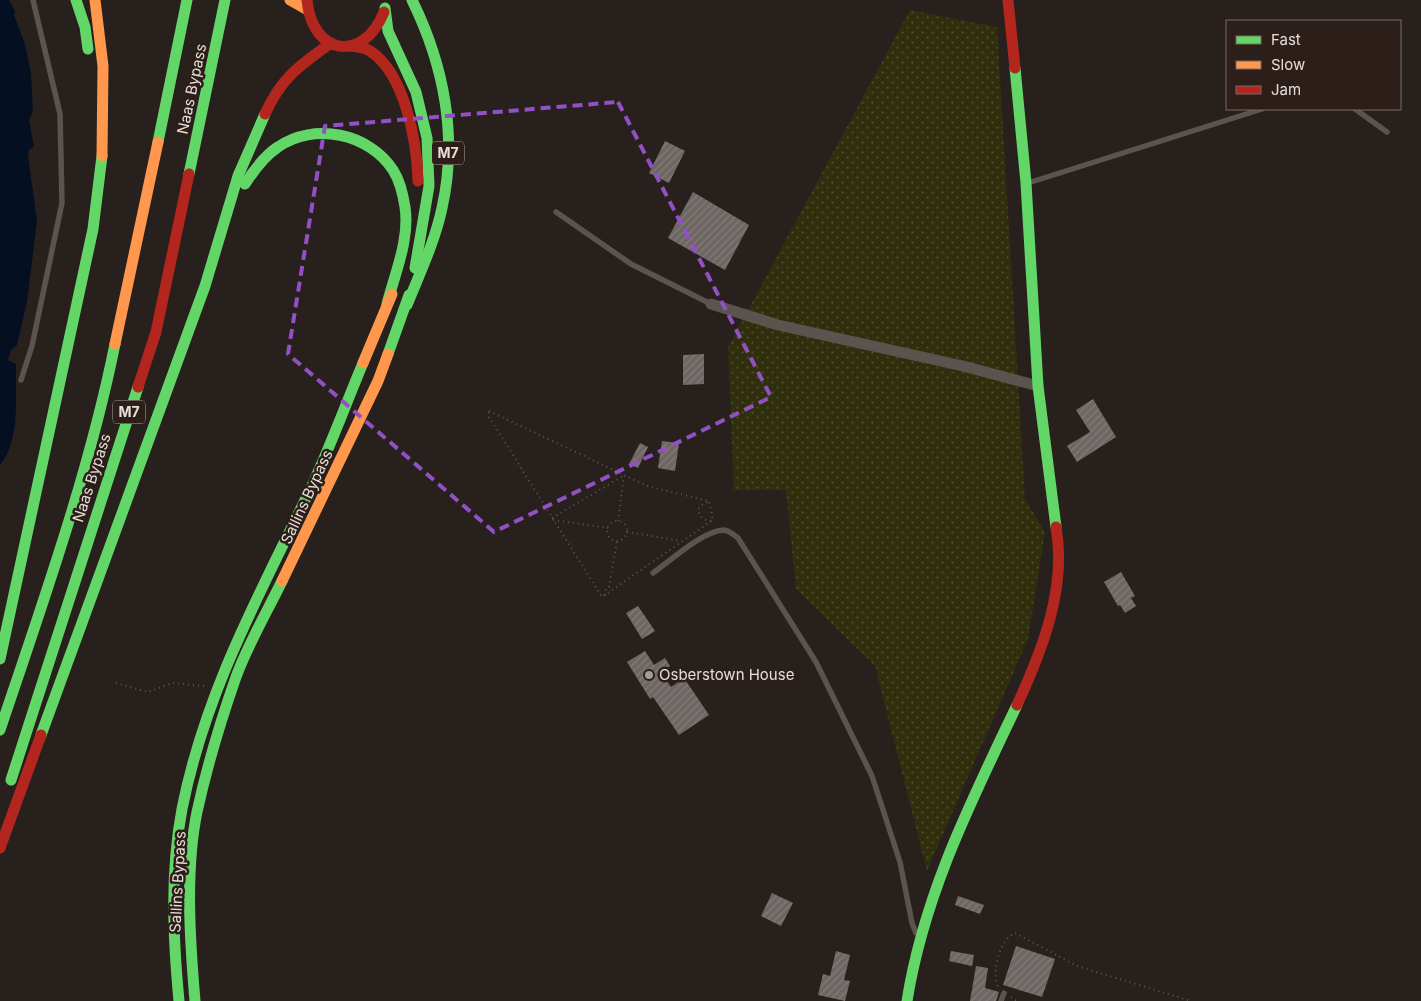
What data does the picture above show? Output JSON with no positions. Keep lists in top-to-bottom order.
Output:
{
  "streets": {
    "main road": ["Naas Bypass", "M7", "Sallins Bypass"]
  },
  "crossings": [
    ["M7", "Sallins Bypass"]
  ],
  "places": ["Osberstown House"],
  "legend": ["Fast", "Slow", "Jam"]
}
